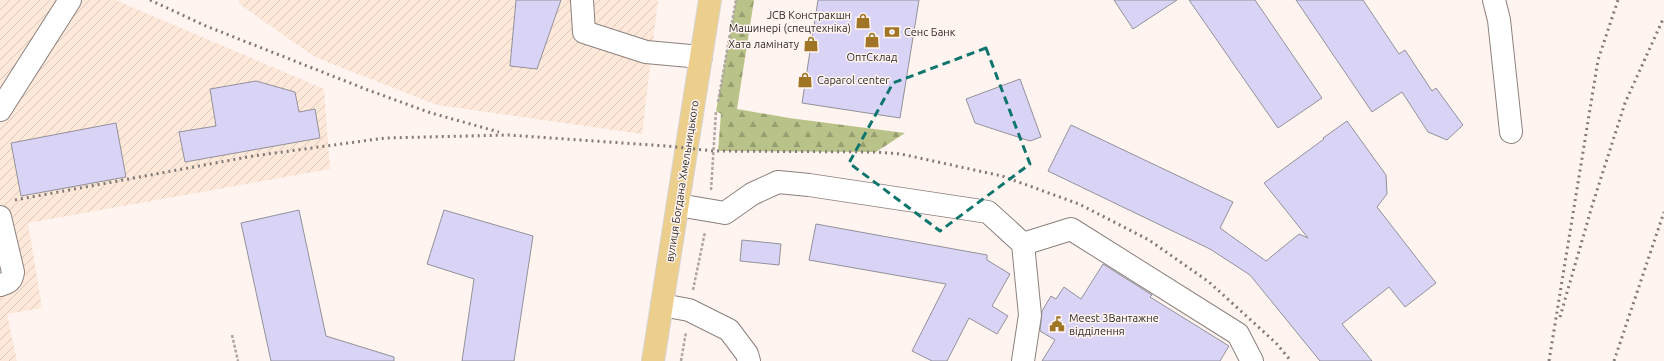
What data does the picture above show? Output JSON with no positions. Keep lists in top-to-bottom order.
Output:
{
  "streets": {
    "main road": ["вулиця Богдана Хмельницького"]
  },
  "places": {
    "shop": [
      "JCB Констракшн Машинері (спецтехніка)",
      "ОптСклад",
      "Хата ламінату",
      "Caparol center"
    ],
    "bank": ["Сенс Банк"],
    "public building": ["Meest 3Вантажне відділення"]
  }
}
